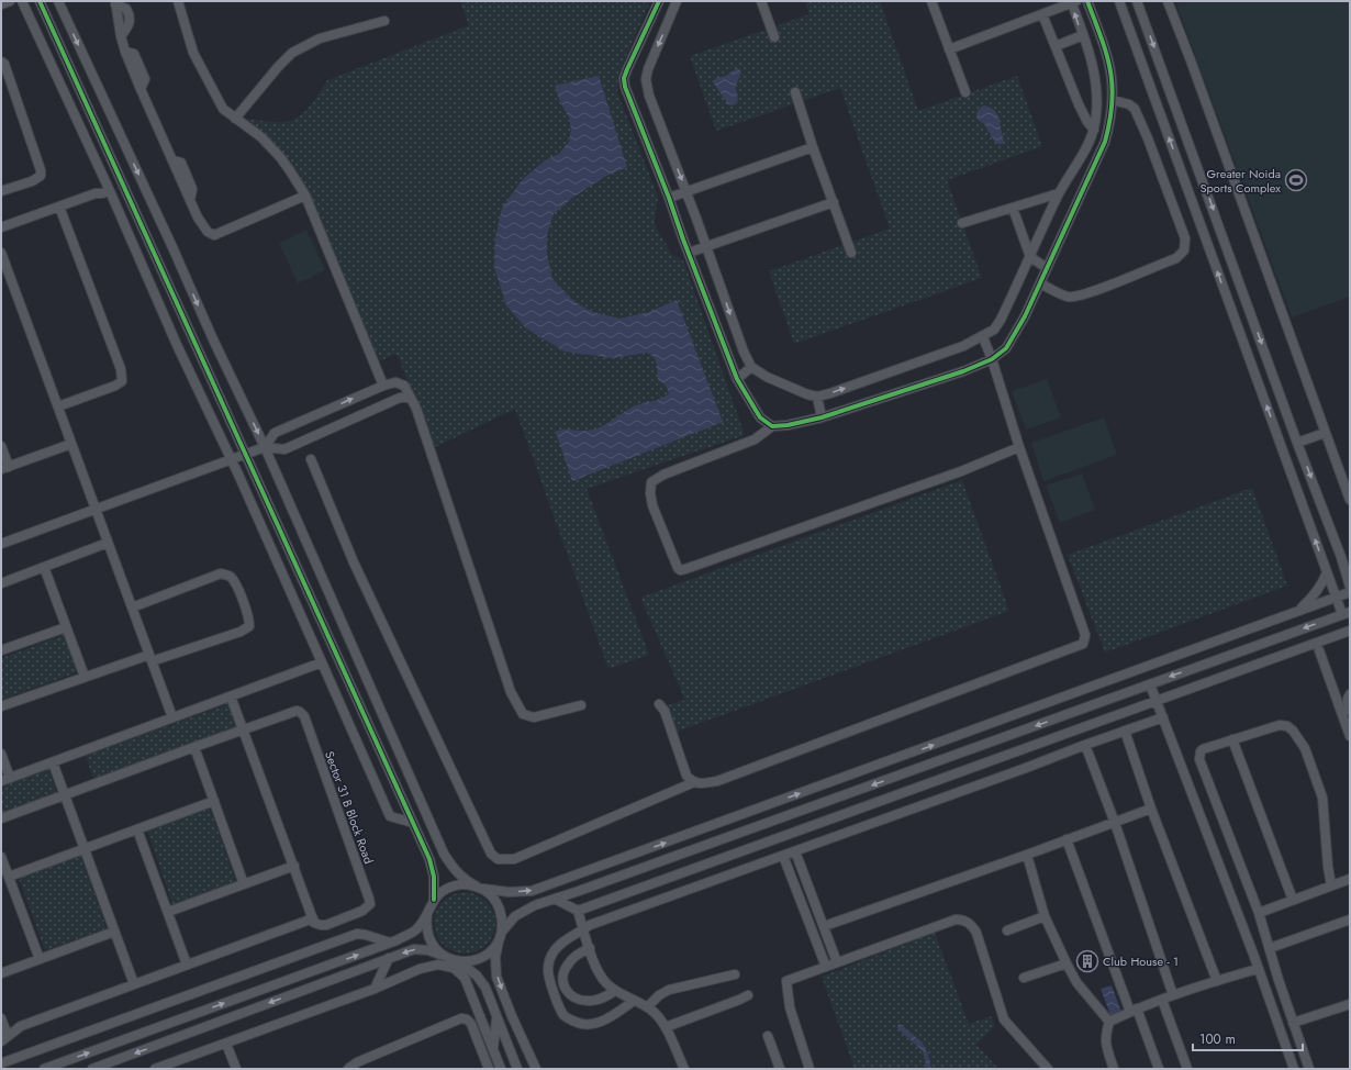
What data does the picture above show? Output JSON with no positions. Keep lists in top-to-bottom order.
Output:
{
  "streets": {
    "street": ["Sector 31 B Block Road"]
  },
  "places": {
    "sports": ["Greater Noida Sports Complex"],
    "building": ["Club House - 1"]
  },
  "scale_bar": "100 m"
}
